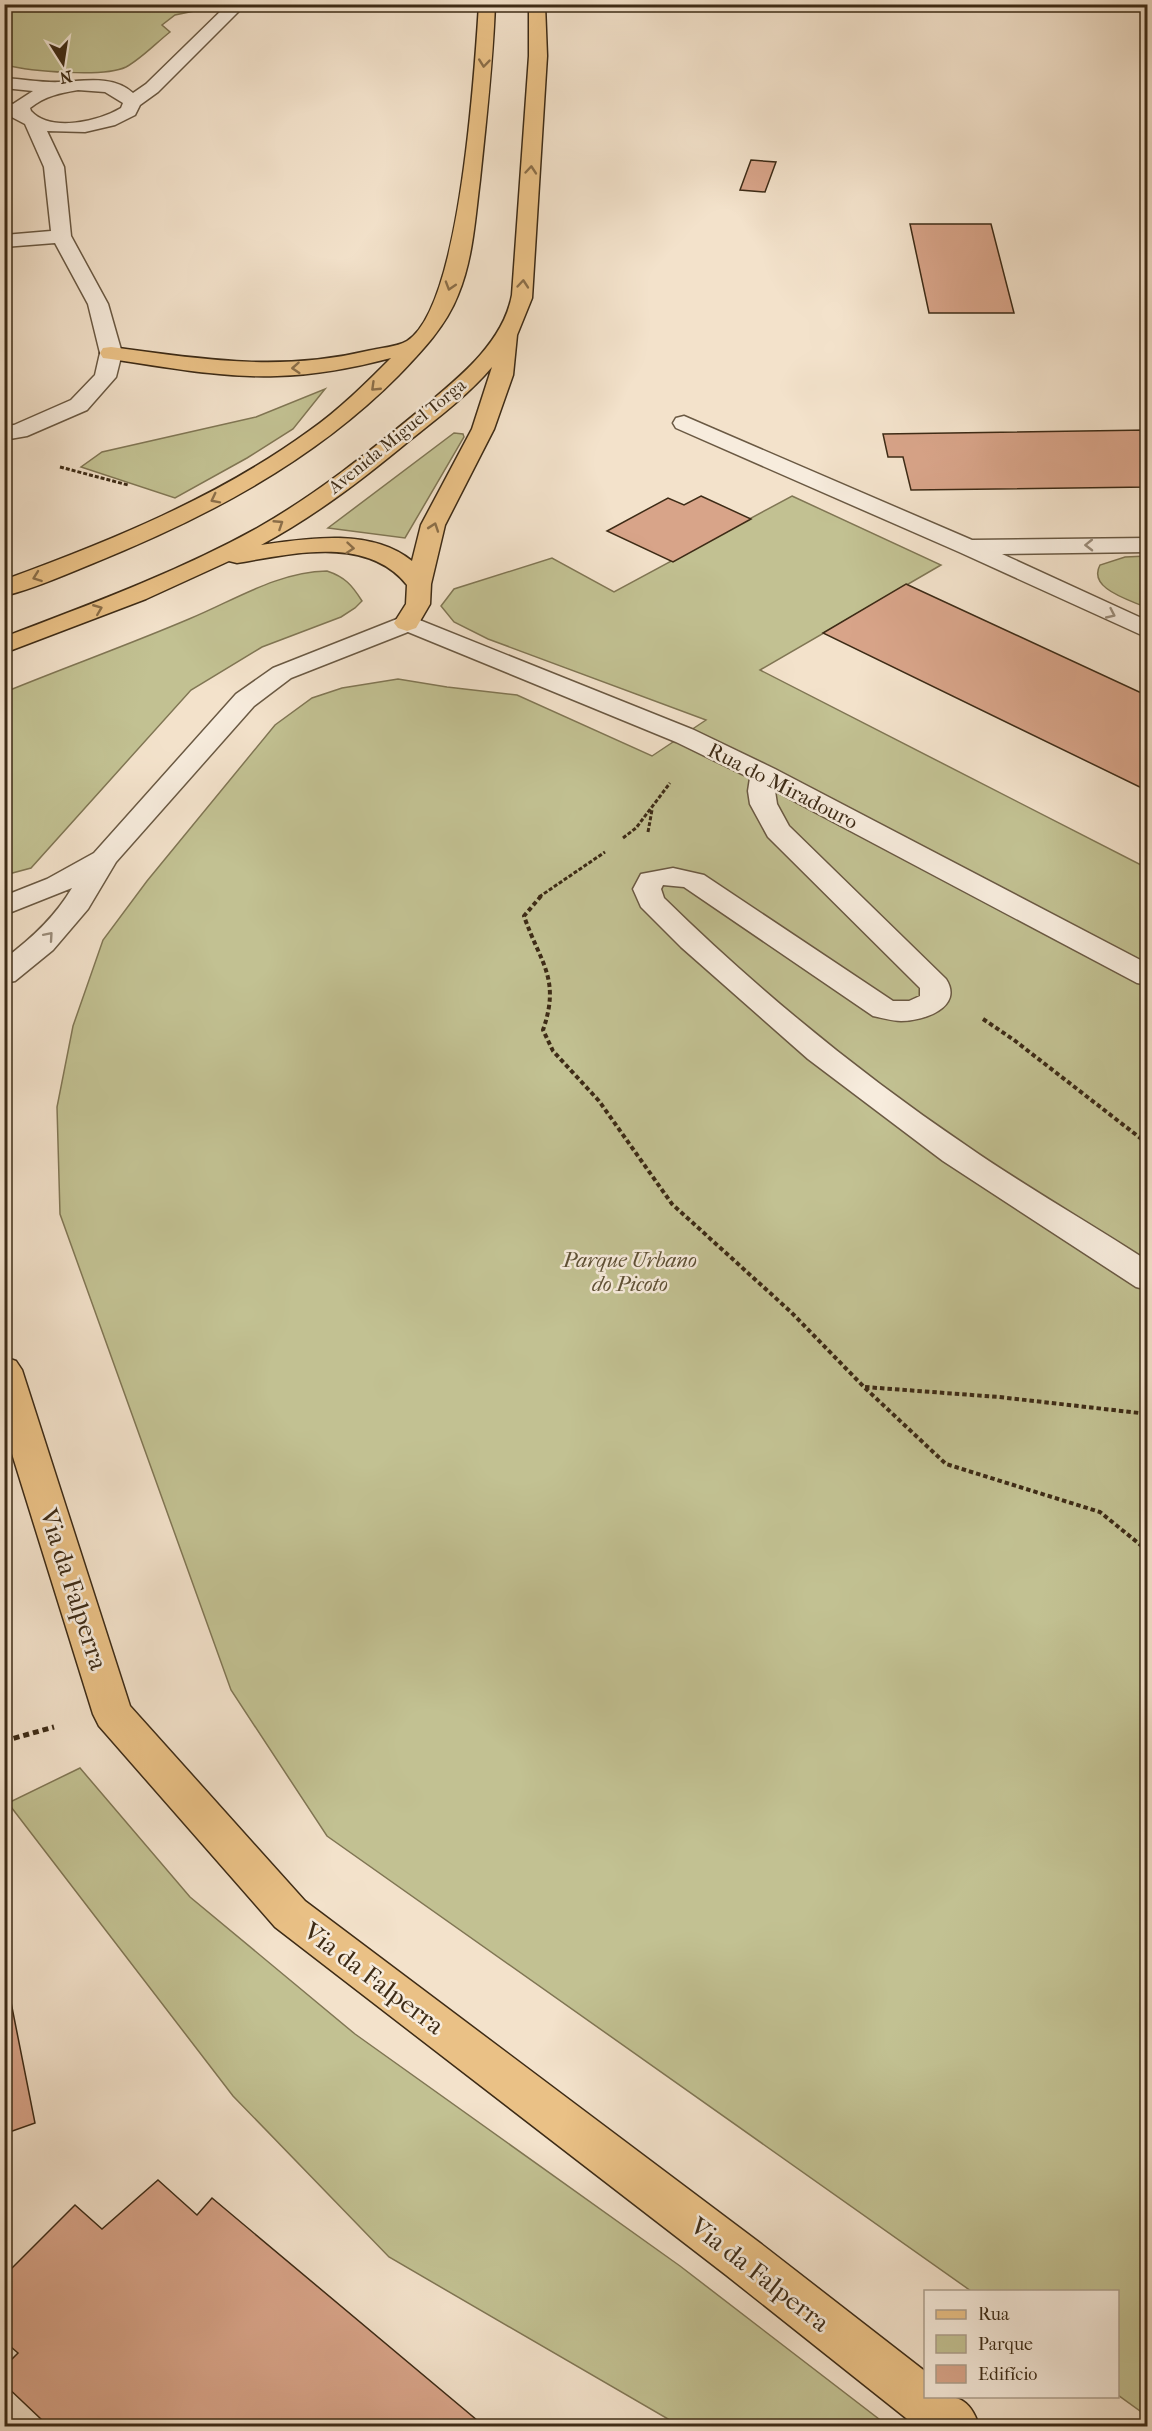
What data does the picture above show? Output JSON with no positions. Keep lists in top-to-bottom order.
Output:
{
  "streets": {
    "main road": ["Avenida Miguel Torga", "Via da Falperra"],
    "street": ["Rua do Miradouro"]
  },
  "parks": ["Parque Urbano do Picoto"],
  "legend": ["Rua", "Parque", "Edifício"],
  "north": "bottom"
}
